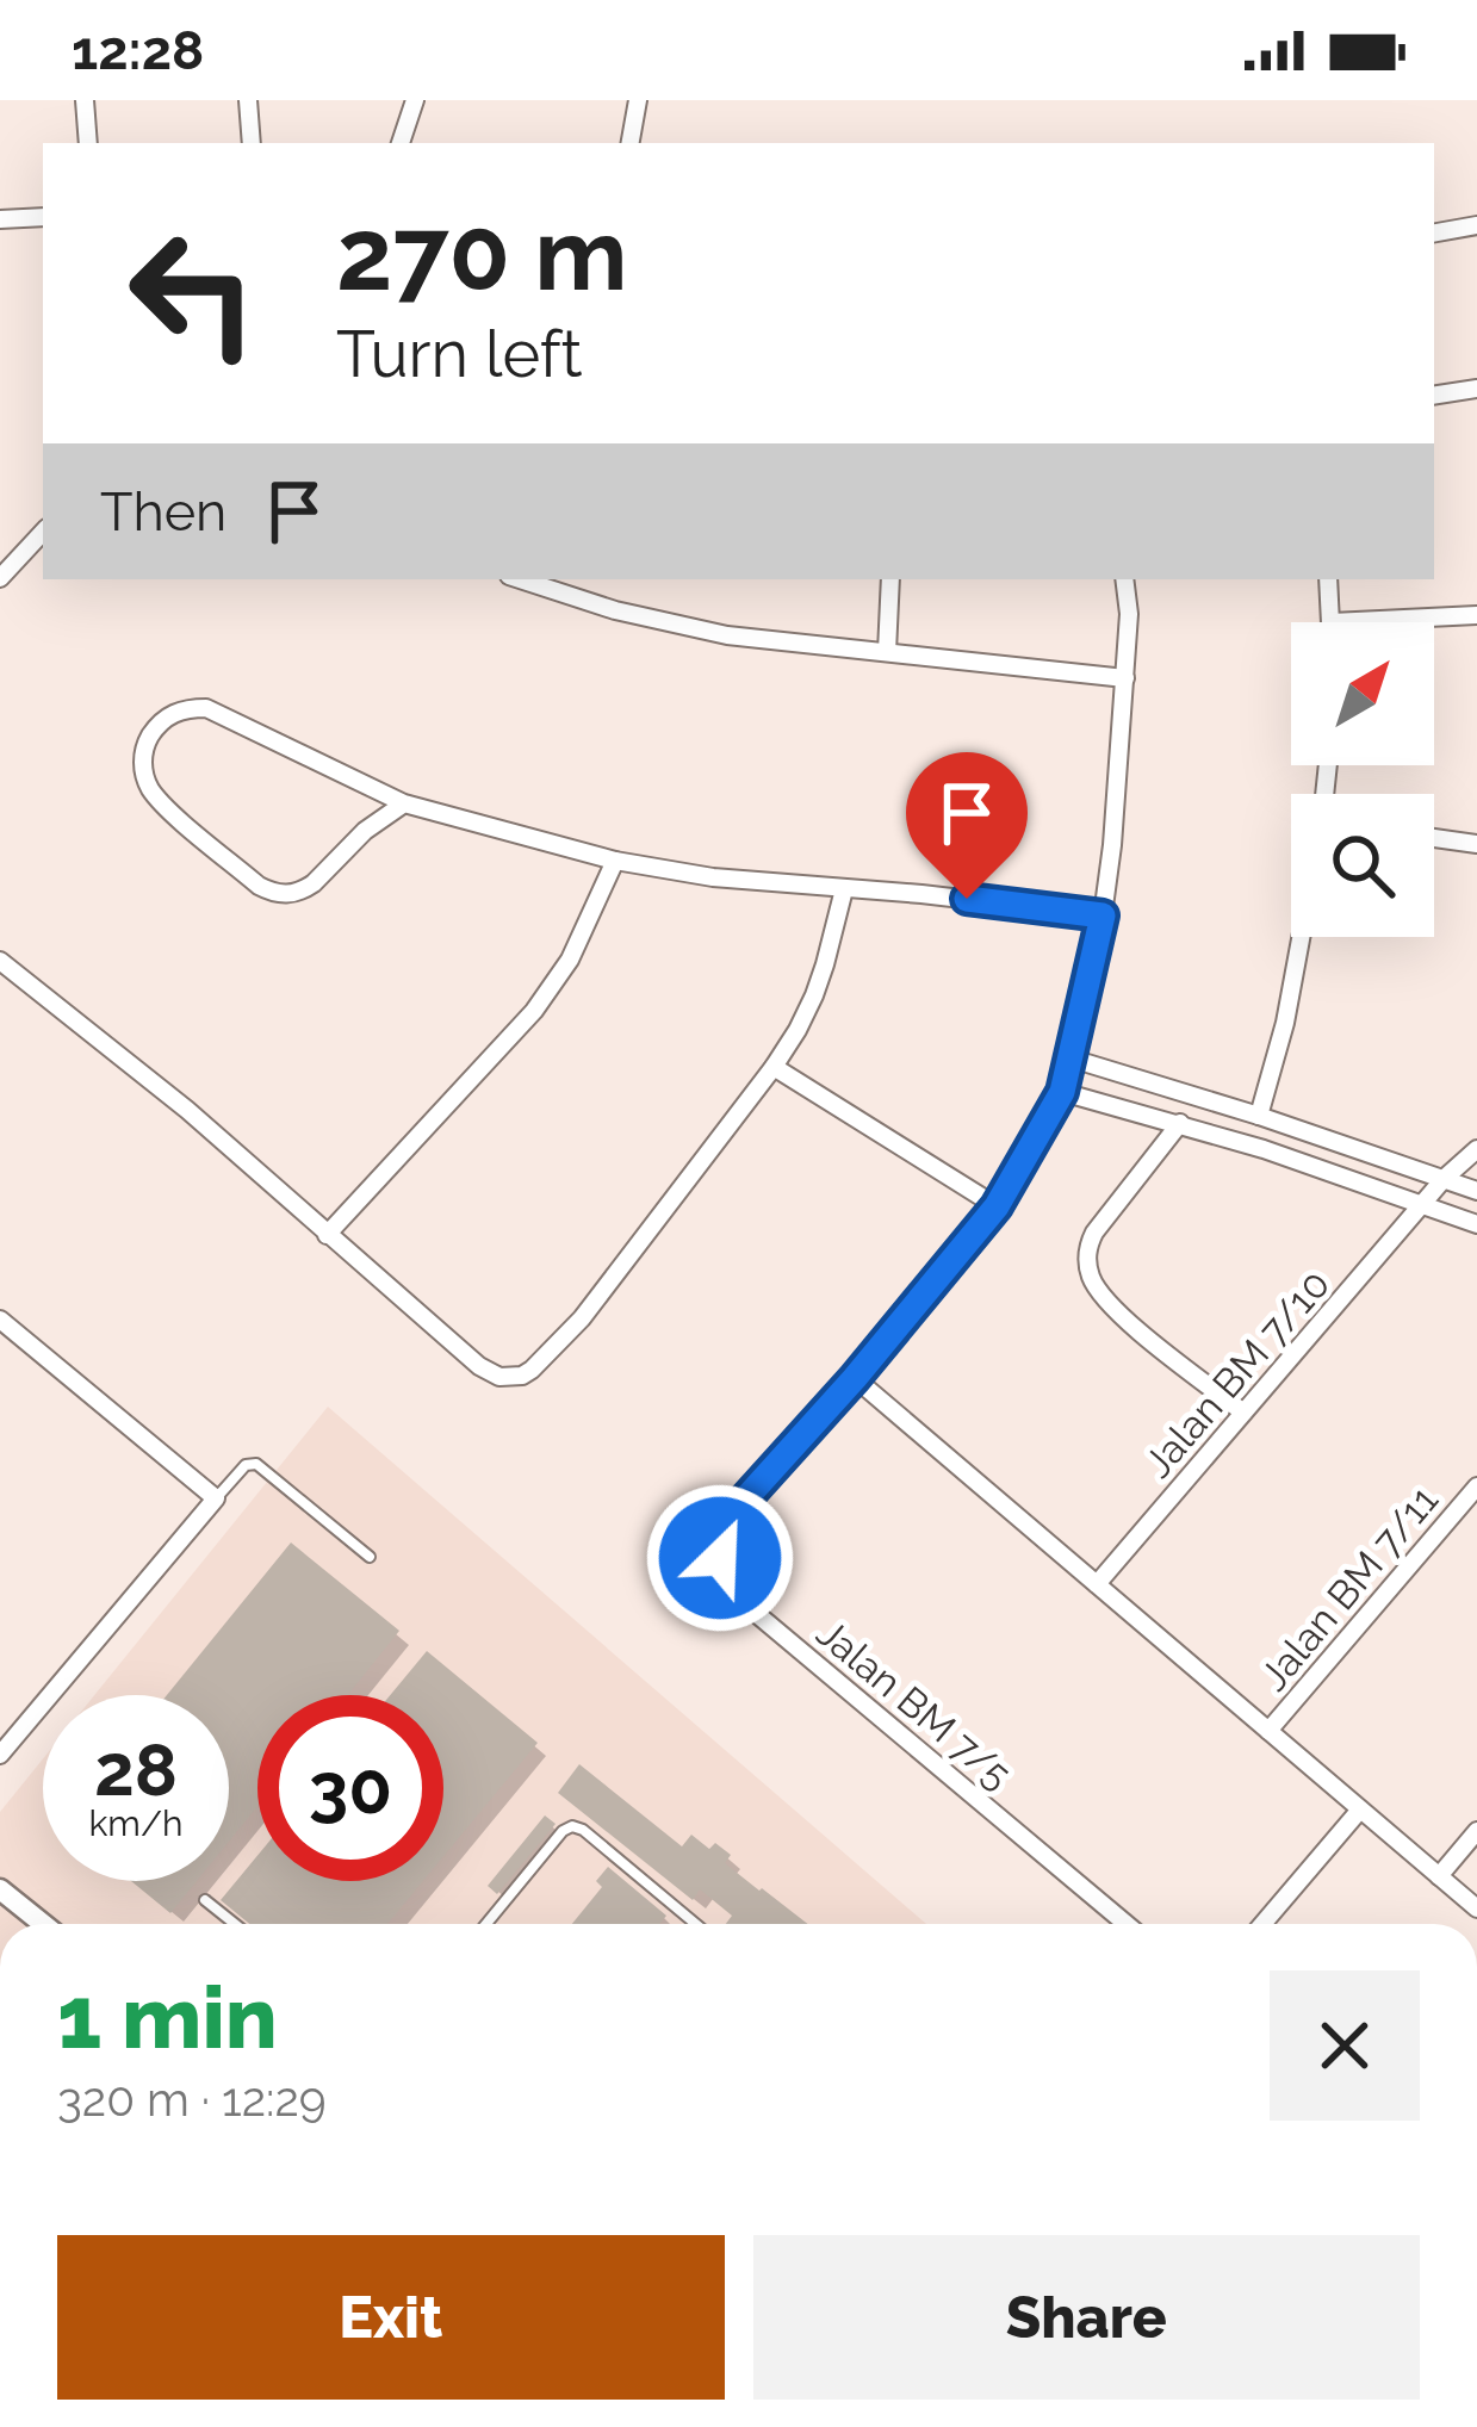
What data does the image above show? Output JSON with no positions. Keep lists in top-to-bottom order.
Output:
{
  "streets": {
    "street": ["Jalan BM 7/10", "Jalan BM 7/11", "Jalan BM 7/5"]
  },
  "north": "top right",
  "page": {
    "status": "12:28",
    "turn": ["270 m", "Turn left"],
    "then": "Then",
    "speed": "28 km/h",
    "limit": "30",
    "heading": ["1 min", "320 m · 12:29"],
    "buttons": ["Exit", "Share"]
  }
}
